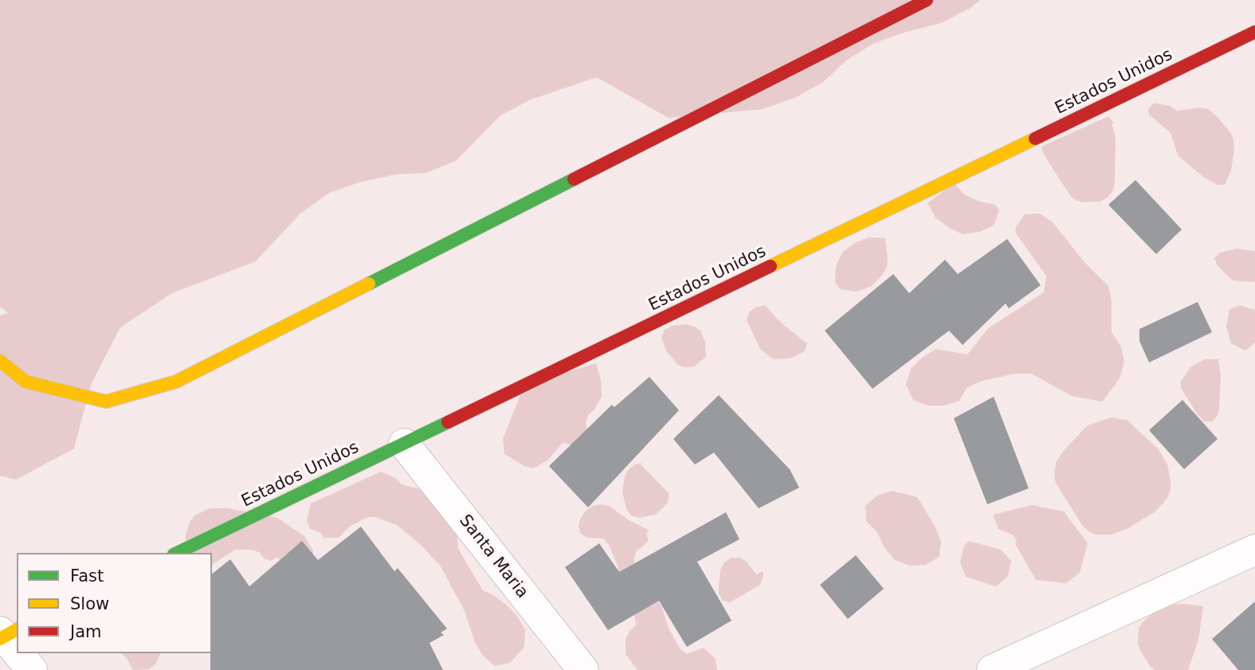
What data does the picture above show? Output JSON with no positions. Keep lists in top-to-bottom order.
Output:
{
  "streets": {
    "street": ["Estados Unidos", "Santa Maria"]
  },
  "crossings": [
    ["Estados Unidos", "Santa Maria"]
  ],
  "legend": ["Fast", "Slow", "Jam"]
}
